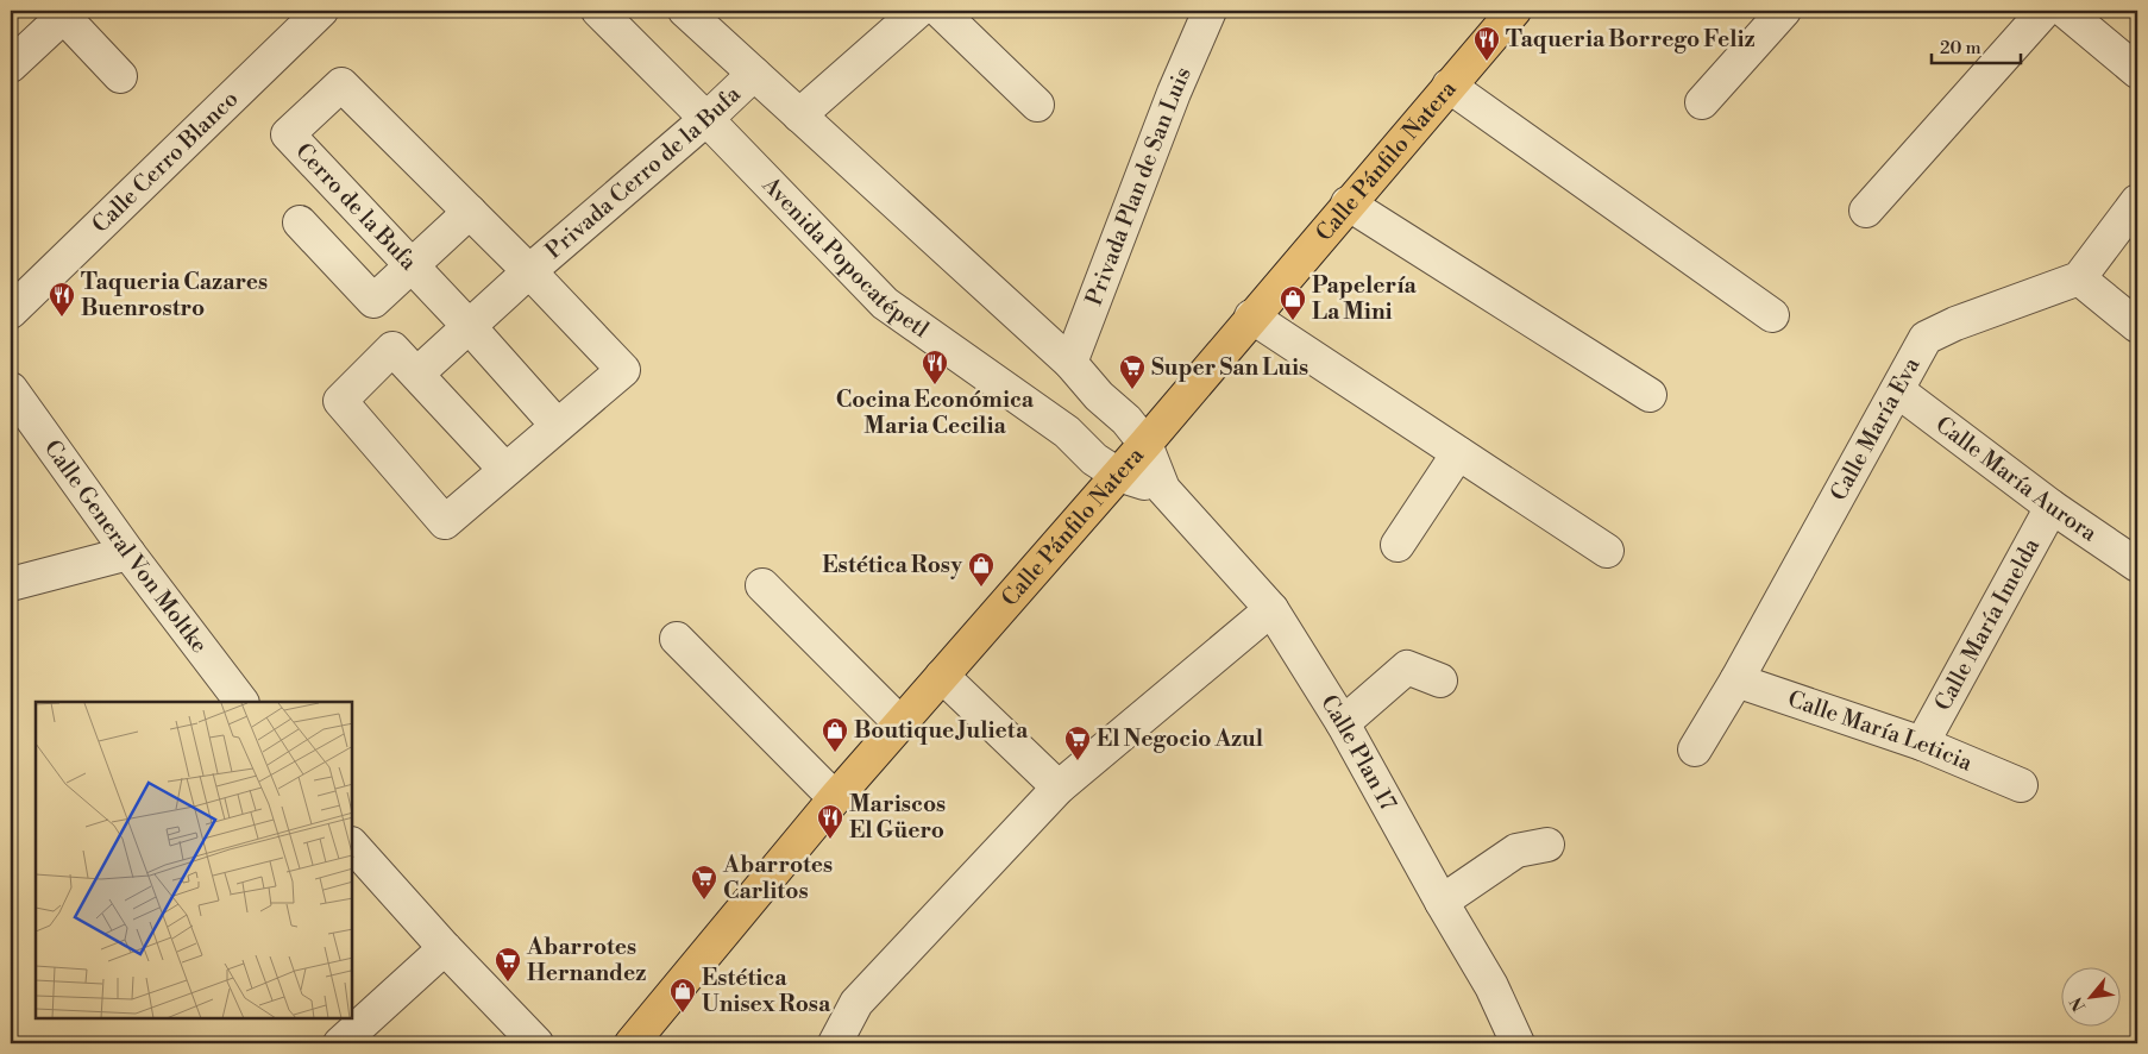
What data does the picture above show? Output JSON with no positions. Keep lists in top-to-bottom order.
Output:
{
  "streets": {
    "main road": ["Calle Pánfilo Natera"],
    "street": [
      "Calle Cerro Blanco",
      "Privada Cerro de la Bufa",
      "Privada Plan de San Luis",
      "Cerro de la Bufa",
      "Avenida Popocatépetl",
      "Calle María Eva",
      "Calle María Aurora",
      "Calle General Von Moltke",
      "Calle María Imelda",
      "Calle María Leticia",
      "Calle Plan 17"
    ]
  },
  "crossings": [
    ["Calle Pánfilo Natera", "Avenida Popocatépetl"],
    ["Calle Pánfilo Natera", "Calle Plan 17"],
    ["Privada Cerro de la Bufa", "Cerro de la Bufa"],
    ["Privada Cerro de la Bufa", "Avenida Popocatépetl"],
    ["Calle María Eva", "Calle María Aurora"],
    ["Calle María Eva", "Calle María Leticia"],
    ["Calle María Aurora", "Calle María Imelda"],
    ["Calle María Imelda", "Calle María Leticia"]
  ],
  "places": {
    "restaurant": [
      "Taqueria Borrego Feliz",
      "Taqueria Cazares Buenrostro",
      "Cocina Económica Maria Cecilia",
      "Mariscos El Güero"
    ],
    "shop": [
      "Papelería La Mini",
      "Estética Rosy",
      "Boutique Julieta",
      "Estética Unisex Rosa"
    ],
    "supermarket": [
      "Super San Luis",
      "El Negocio Azul",
      "Abarrotes Carlitos",
      "Abarrotes Hernandez"
    ]
  },
  "scale_bar": "20 m",
  "north": "bottom left"
}
